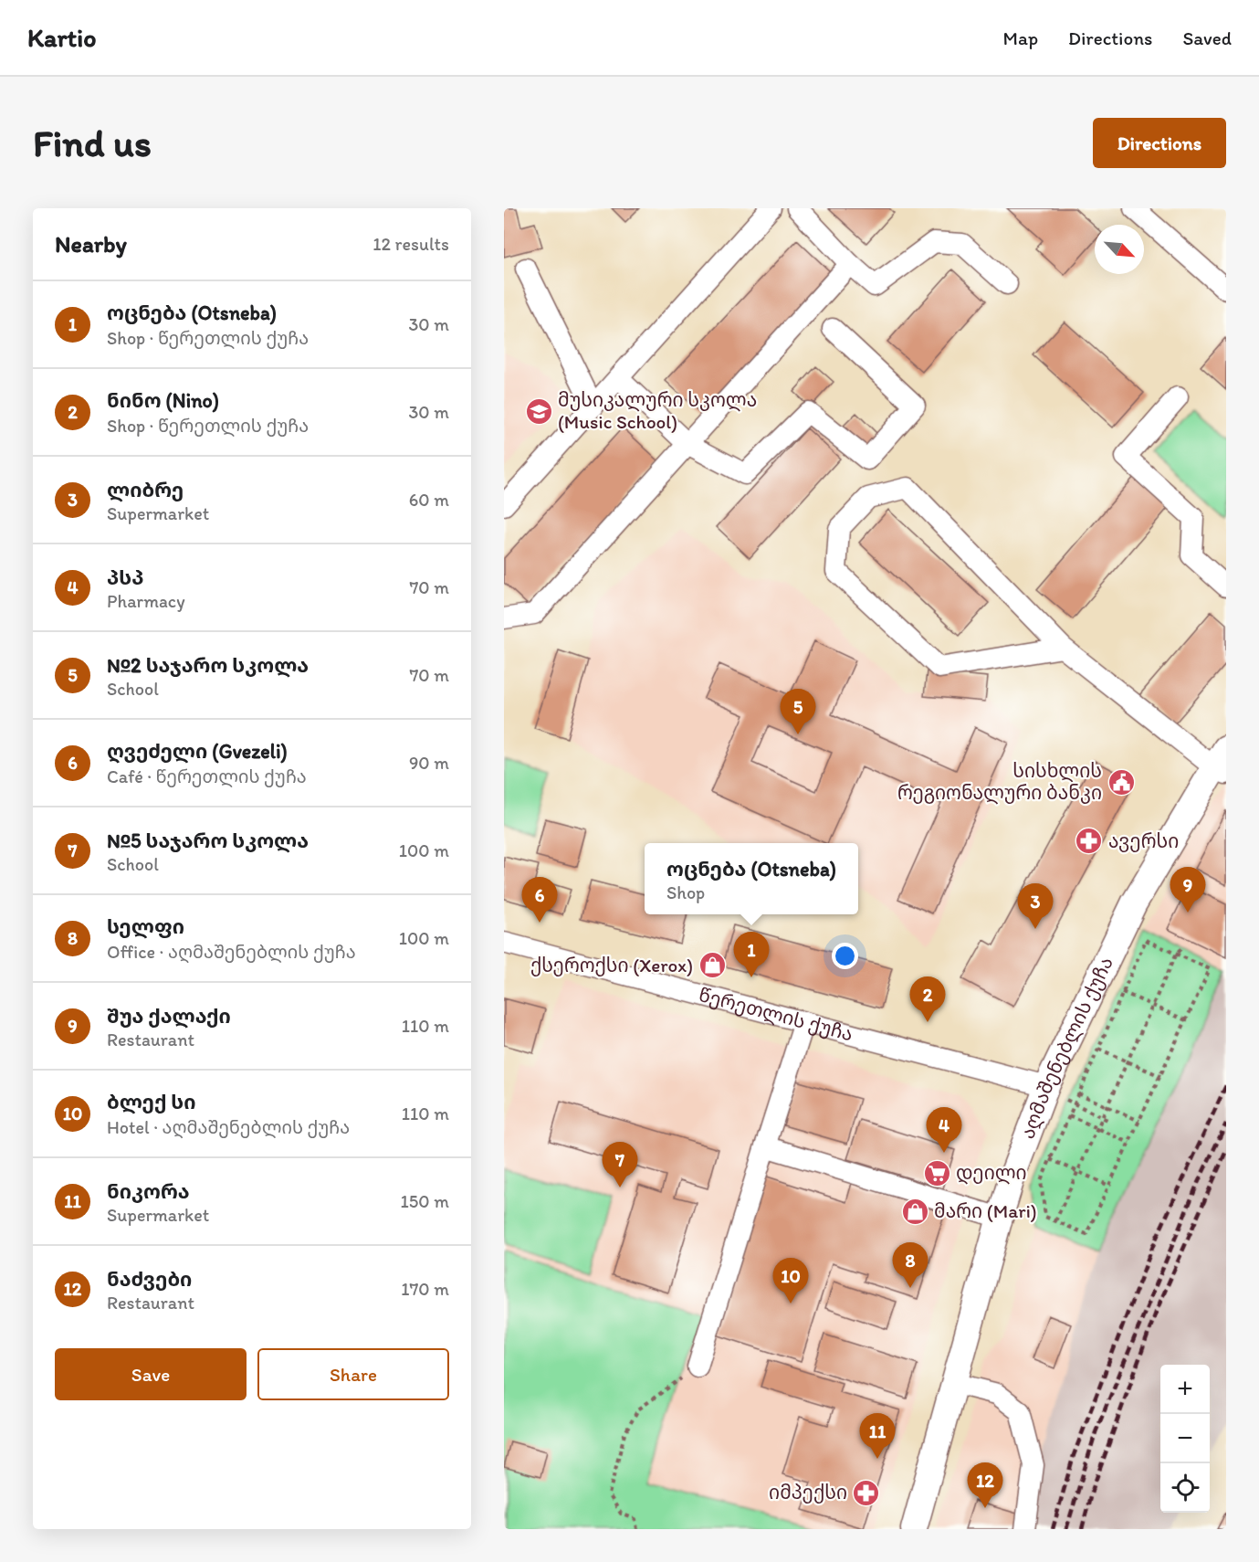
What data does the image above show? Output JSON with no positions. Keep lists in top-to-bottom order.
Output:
{
  "streets": {
    "main road": ["აღმაშენებლის ქუჩა"],
    "street": ["წერეთლის ქუჩა"]
  },
  "crossings": [
    ["წერეთლის ქუჩა", "აღმაშენებლის ქუჩა"]
  ],
  "places": {
    "school or university": ["მუსიკალური სკოლა (Music School)"],
    "public building": ["სისხლის რეგიონალური ბანკი"],
    "pharmacy": ["ავერსი", "იმპექსი"],
    "shop": ["ქსეროქსი (Xerox)", "მარი (Mari)"],
    "supermarket": ["დეილი"]
  },
  "north": "bottom right",
  "page": {
    "header": "Kartio",
    "nav": ["Map", "Directions", "Saved"],
    "buttons": [
      "Directions",
      ["Save", "Share"]
    ],
    "title": "Find us",
    "heading": ["Nearby", "12 results"],
    "list": [
      {
        "mark": "1",
        "name": "ოცნება (Otsneba)",
        "note": "Shop · წერეთლის ქუჩა",
        "value": "30 m"
      },
      {
        "mark": "2",
        "name": "ნინო (Nino)",
        "note": "Shop · წერეთლის ქუჩა",
        "value": "30 m"
      },
      {
        "mark": "3",
        "name": "ლიბრე",
        "note": "Supermarket",
        "value": "60 m"
      },
      {
        "mark": "4",
        "name": "პსპ",
        "note": "Pharmacy",
        "value": "70 m"
      },
      {
        "mark": "5",
        "name": "№2 საჯარო სკოლა",
        "note": "School",
        "value": "70 m"
      },
      {
        "mark": "6",
        "name": "ღვეძელი (Gvezeli)",
        "note": "Café · წერეთლის ქუჩა",
        "value": "90 m"
      },
      {
        "mark": "7",
        "name": "№5 საჯარო სკოლა",
        "note": "School",
        "value": "100 m"
      },
      {
        "mark": "8",
        "name": "სელფი",
        "note": "Office · აღმაშენებლის ქუჩა",
        "value": "100 m"
      },
      {
        "mark": "9",
        "name": "შუა ქალაქი",
        "note": "Restaurant",
        "value": "110 m"
      },
      {
        "mark": "10",
        "name": "ბლექ სი",
        "note": "Hotel · აღმაშენებლის ქუჩა",
        "value": "110 m"
      },
      {
        "mark": "11",
        "name": "ნიკორა",
        "note": "Supermarket",
        "value": "150 m"
      },
      {
        "mark": "12",
        "name": "ნაძვები",
        "note": "Restaurant",
        "value": "170 m"
      }
    ],
    "pins": [
      "5",
      "9",
      "6",
      "3",
      "1",
      "2",
      "4",
      "7",
      "8",
      "10",
      "11",
      "12"
    ],
    "popup": ["ოცნება (Otsneba)", "Shop"],
    "map_buttons": ["+", "−"]
  }
}
